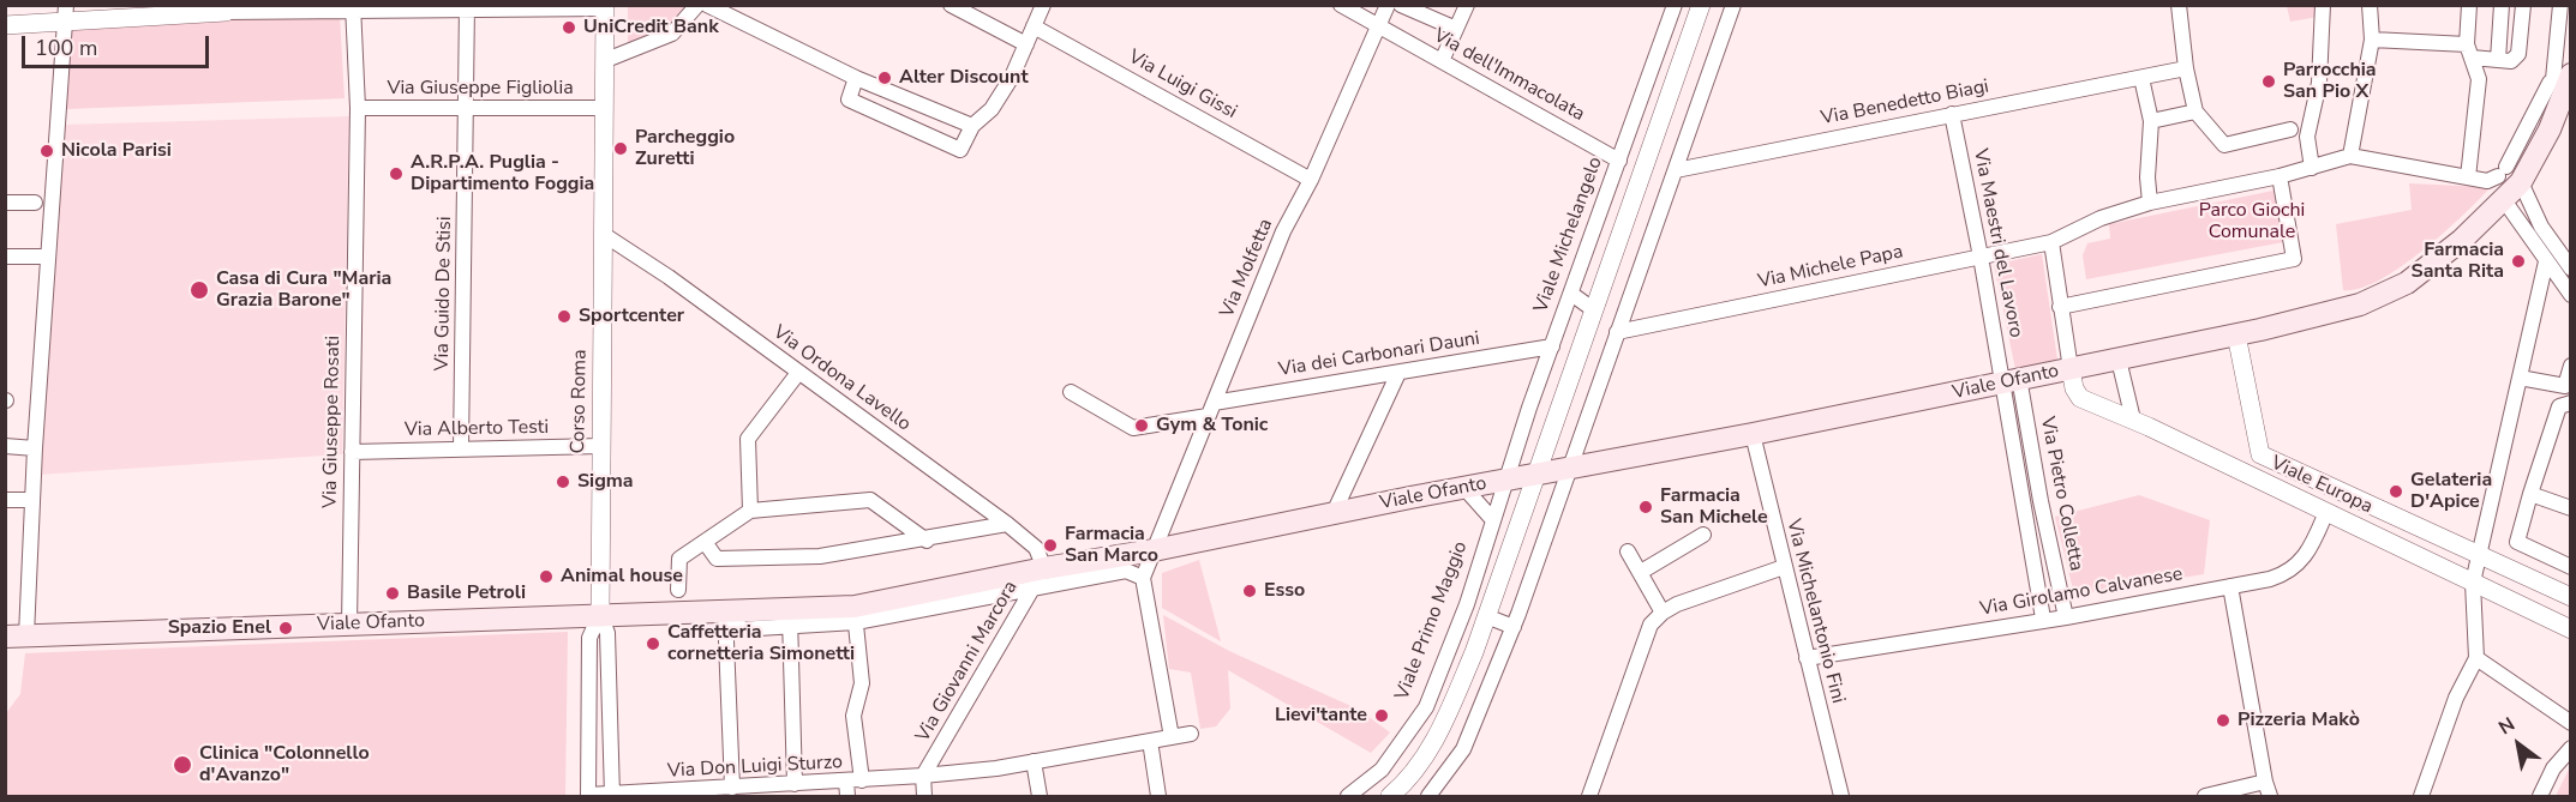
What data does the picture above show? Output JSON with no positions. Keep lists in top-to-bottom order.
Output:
{
  "streets": {
    "main road": ["Viale Ofanto"],
    "street": [
      "Via dell'Immacolata",
      "Via Luigi Gissi",
      "Via Giuseppe Figliolia",
      "Via Benedetto Biagi",
      "Viale Michelangelo",
      "Via Maestri del Lavoro",
      "Via Michele Papa",
      "Via Molfetta",
      "Via Guido De Stisi",
      "Via dei Carbonari Dauni",
      "Via Ordona Lavello",
      "Corso Roma",
      "Via Giuseppe Rosati",
      "Via Alberto Testi",
      "Viale Europa",
      "Via Pietro Colletta",
      "Via Girolamo Calvanese",
      "Via Michelantonio Fini",
      "Viale Primo Maggio",
      "Via Giovanni Marcora",
      "Via Don Luigi Sturzo"
    ]
  },
  "crossings": [
    ["Via dell'Immacolata", "Viale Michelangelo"],
    ["Via dell'Immacolata", "Via Molfetta"],
    ["Via Luigi Gissi", "Via Molfetta"],
    ["Via Giuseppe Figliolia", "Via Guido De Stisi"],
    ["Via Giuseppe Figliolia", "Corso Roma"],
    ["Via Giuseppe Figliolia", "Via Giuseppe Rosati"],
    ["Via Benedetto Biagi", "Via Maestri del Lavoro"],
    ["Viale Michelangelo", "Via dei Carbonari Dauni"],
    ["Viale Michelangelo", "Viale Ofanto"],
    ["Viale Michelangelo", "Viale Primo Maggio"],
    ["Via Maestri del Lavoro", "Via Michele Papa"],
    ["Via Maestri del Lavoro", "Viale Ofanto"],
    ["Via Maestri del Lavoro", "Via Pietro Colletta"],
    ["Via Molfetta", "Via dei Carbonari Dauni"],
    ["Via Molfetta", "Viale Ofanto"],
    ["Via Guido De Stisi", "Via Alberto Testi"],
    ["Via Ordona Lavello", "Viale Ofanto"],
    ["Via Ordona Lavello", "Corso Roma"],
    ["Via Ordona Lavello", "Via Giovanni Marcora"],
    ["Viale Ofanto", "Corso Roma"],
    ["Viale Ofanto", "Via Giuseppe Rosati"],
    ["Viale Ofanto", "Viale Europa"],
    ["Viale Ofanto", "Via Pietro Colletta"],
    ["Viale Ofanto", "Via Michelantonio Fini"],
    ["Viale Ofanto", "Viale Primo Maggio"],
    ["Viale Ofanto", "Via Giovanni Marcora"],
    ["Corso Roma", "Via Alberto Testi"],
    ["Corso Roma", "Via Don Luigi Sturzo"],
    ["Via Giuseppe Rosati", "Via Alberto Testi"],
    ["Viale Europa", "Via Girolamo Calvanese"],
    ["Via Pietro Colletta", "Via Girolamo Calvanese"],
    ["Via Girolamo Calvanese", "Via Michelantonio Fini"],
    ["Via Giovanni Marcora", "Via Don Luigi Sturzo"]
  ],
  "parks": ["Parco Giochi Comunale"],
  "places": [
    "UniCredit Bank",
    "Alter Discount",
    "Parrocchia San Pio X",
    "Parcheggio Zuretti",
    "Nicola Parisi",
    "A.R.P.A. Puglia - Dipartimento Foggia",
    "Farmacia Santa Rita",
    "Casa di Cura \"Maria Grazia Barone\"",
    "Sportcenter",
    "Gym & Tonic",
    "Sigma",
    "Gelateria D'Apice",
    "Farmacia San Michele",
    "Farmacia San Marco",
    "Animal house",
    "Esso",
    "Basile Petroli",
    "Spazio Enel",
    "Caffetteria cornetteria Simonetti",
    "Lievi'tante",
    "Pizzeria Makò",
    "Clinica \"Colonnello d'Avanzo\""
  ],
  "scale_bar": "100 m",
  "north": "top left"
}
